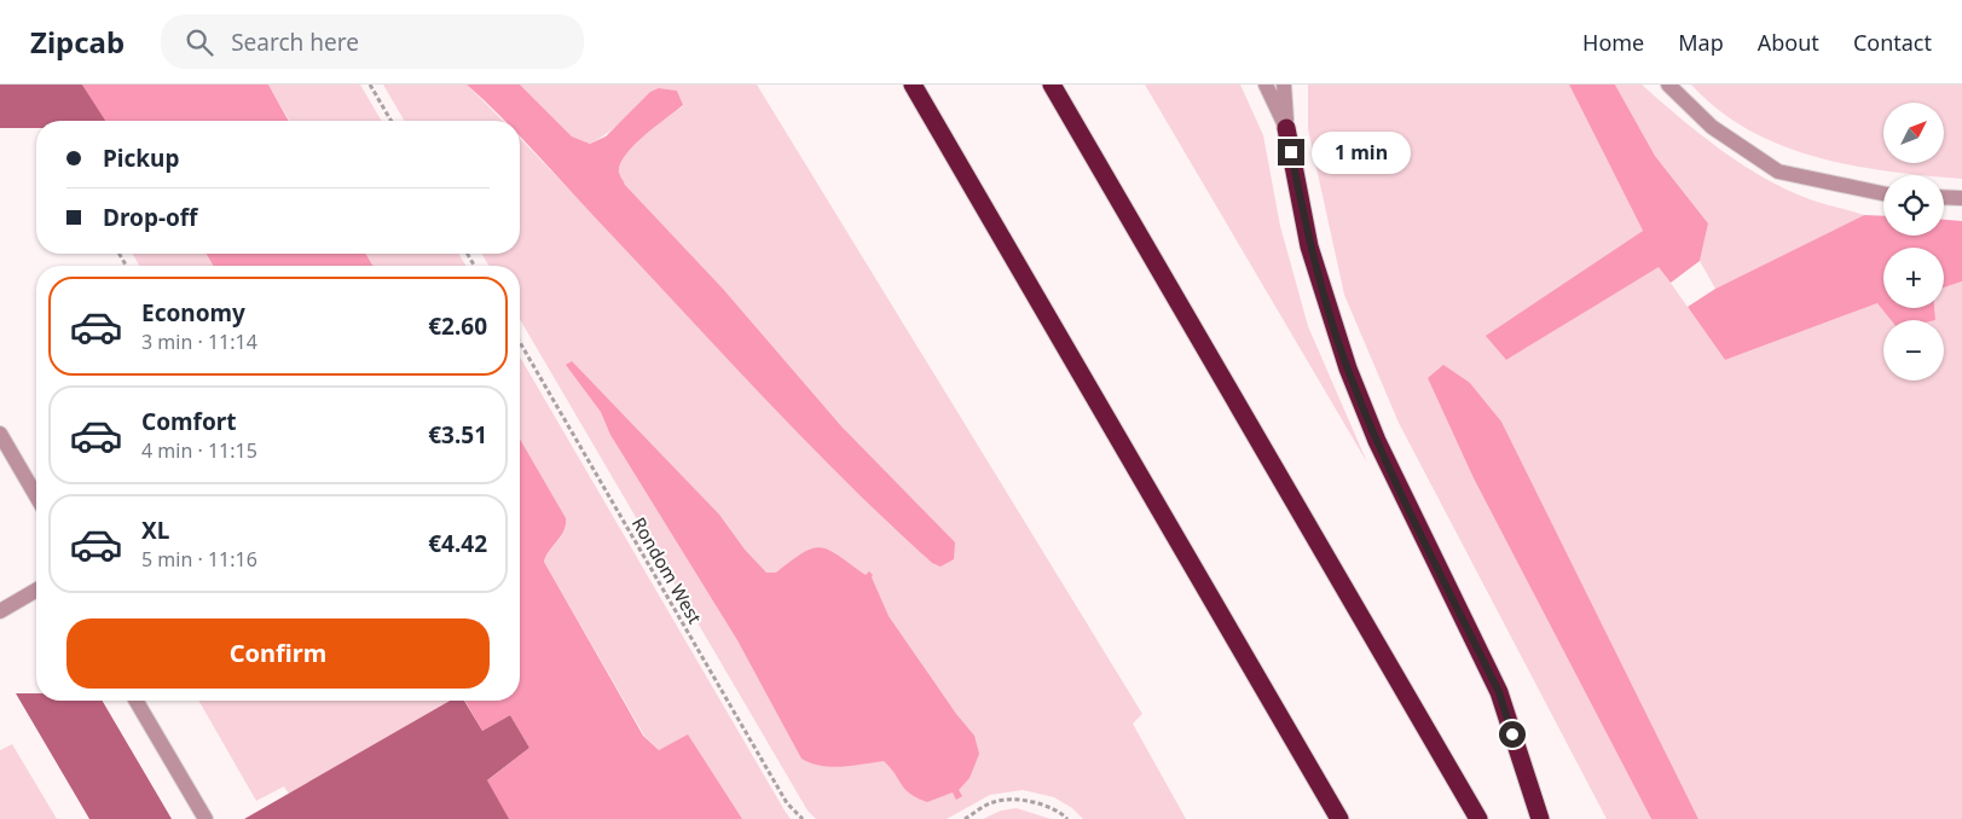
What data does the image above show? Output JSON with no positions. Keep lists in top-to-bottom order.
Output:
{
  "streets": {
    "path": ["Rondom West"]
  },
  "north": "top right",
  "page": {
    "header": "Zipcab",
    "search": "Search here",
    "nav": [
      "Home",
      "Map",
      "About",
      "Contact"
    ],
    "map_buttons": ["+", "−"],
    "banner": ["Pickup", "Drop-off"],
    "bubble": "1 min",
    "list": [
      {
        "name": "Economy",
        "note": "3 min · 11:14",
        "value": "€2.60"
      },
      {
        "name": "Comfort",
        "note": "4 min · 11:15",
        "value": "€3.51"
      },
      {
        "name": "XL",
        "note": "5 min · 11:16",
        "value": "€4.42"
      }
    ],
    "buttons": "Confirm"
  }
}
